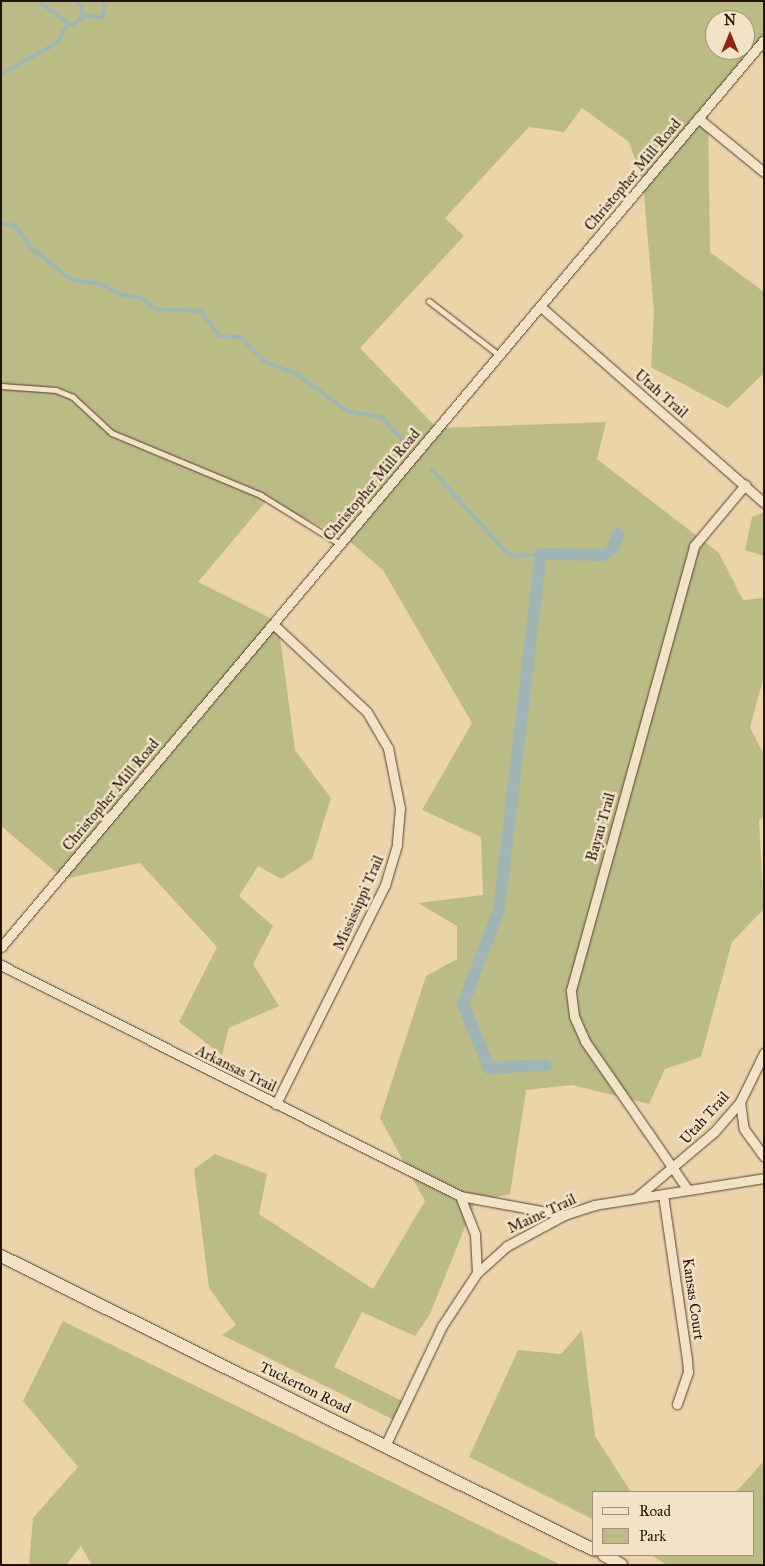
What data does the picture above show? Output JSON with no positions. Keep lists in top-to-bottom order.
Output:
{
  "streets": {
    "main road": ["Tuckerton Road"],
    "street": [
      "Christopher Mill Road",
      "Utah Trail",
      "Bayau Trail",
      "Mississippi Trail",
      "Arkansas Trail",
      "Maine Trail",
      "Kansas Court"
    ]
  },
  "crossings": [
    ["Christopher Mill Road", "Utah Trail"],
    ["Christopher Mill Road", "Mississippi Trail"],
    ["Utah Trail", "Bayau Trail"],
    ["Utah Trail", "Maine Trail"],
    ["Mississippi Trail", "Arkansas Trail"],
    ["Arkansas Trail", "Maine Trail"],
    ["Maine Trail", "Kansas Court"],
    ["Maine Trail", "Tuckerton Road"]
  ],
  "legend": ["Road", "Park"],
  "north": "top"
}
